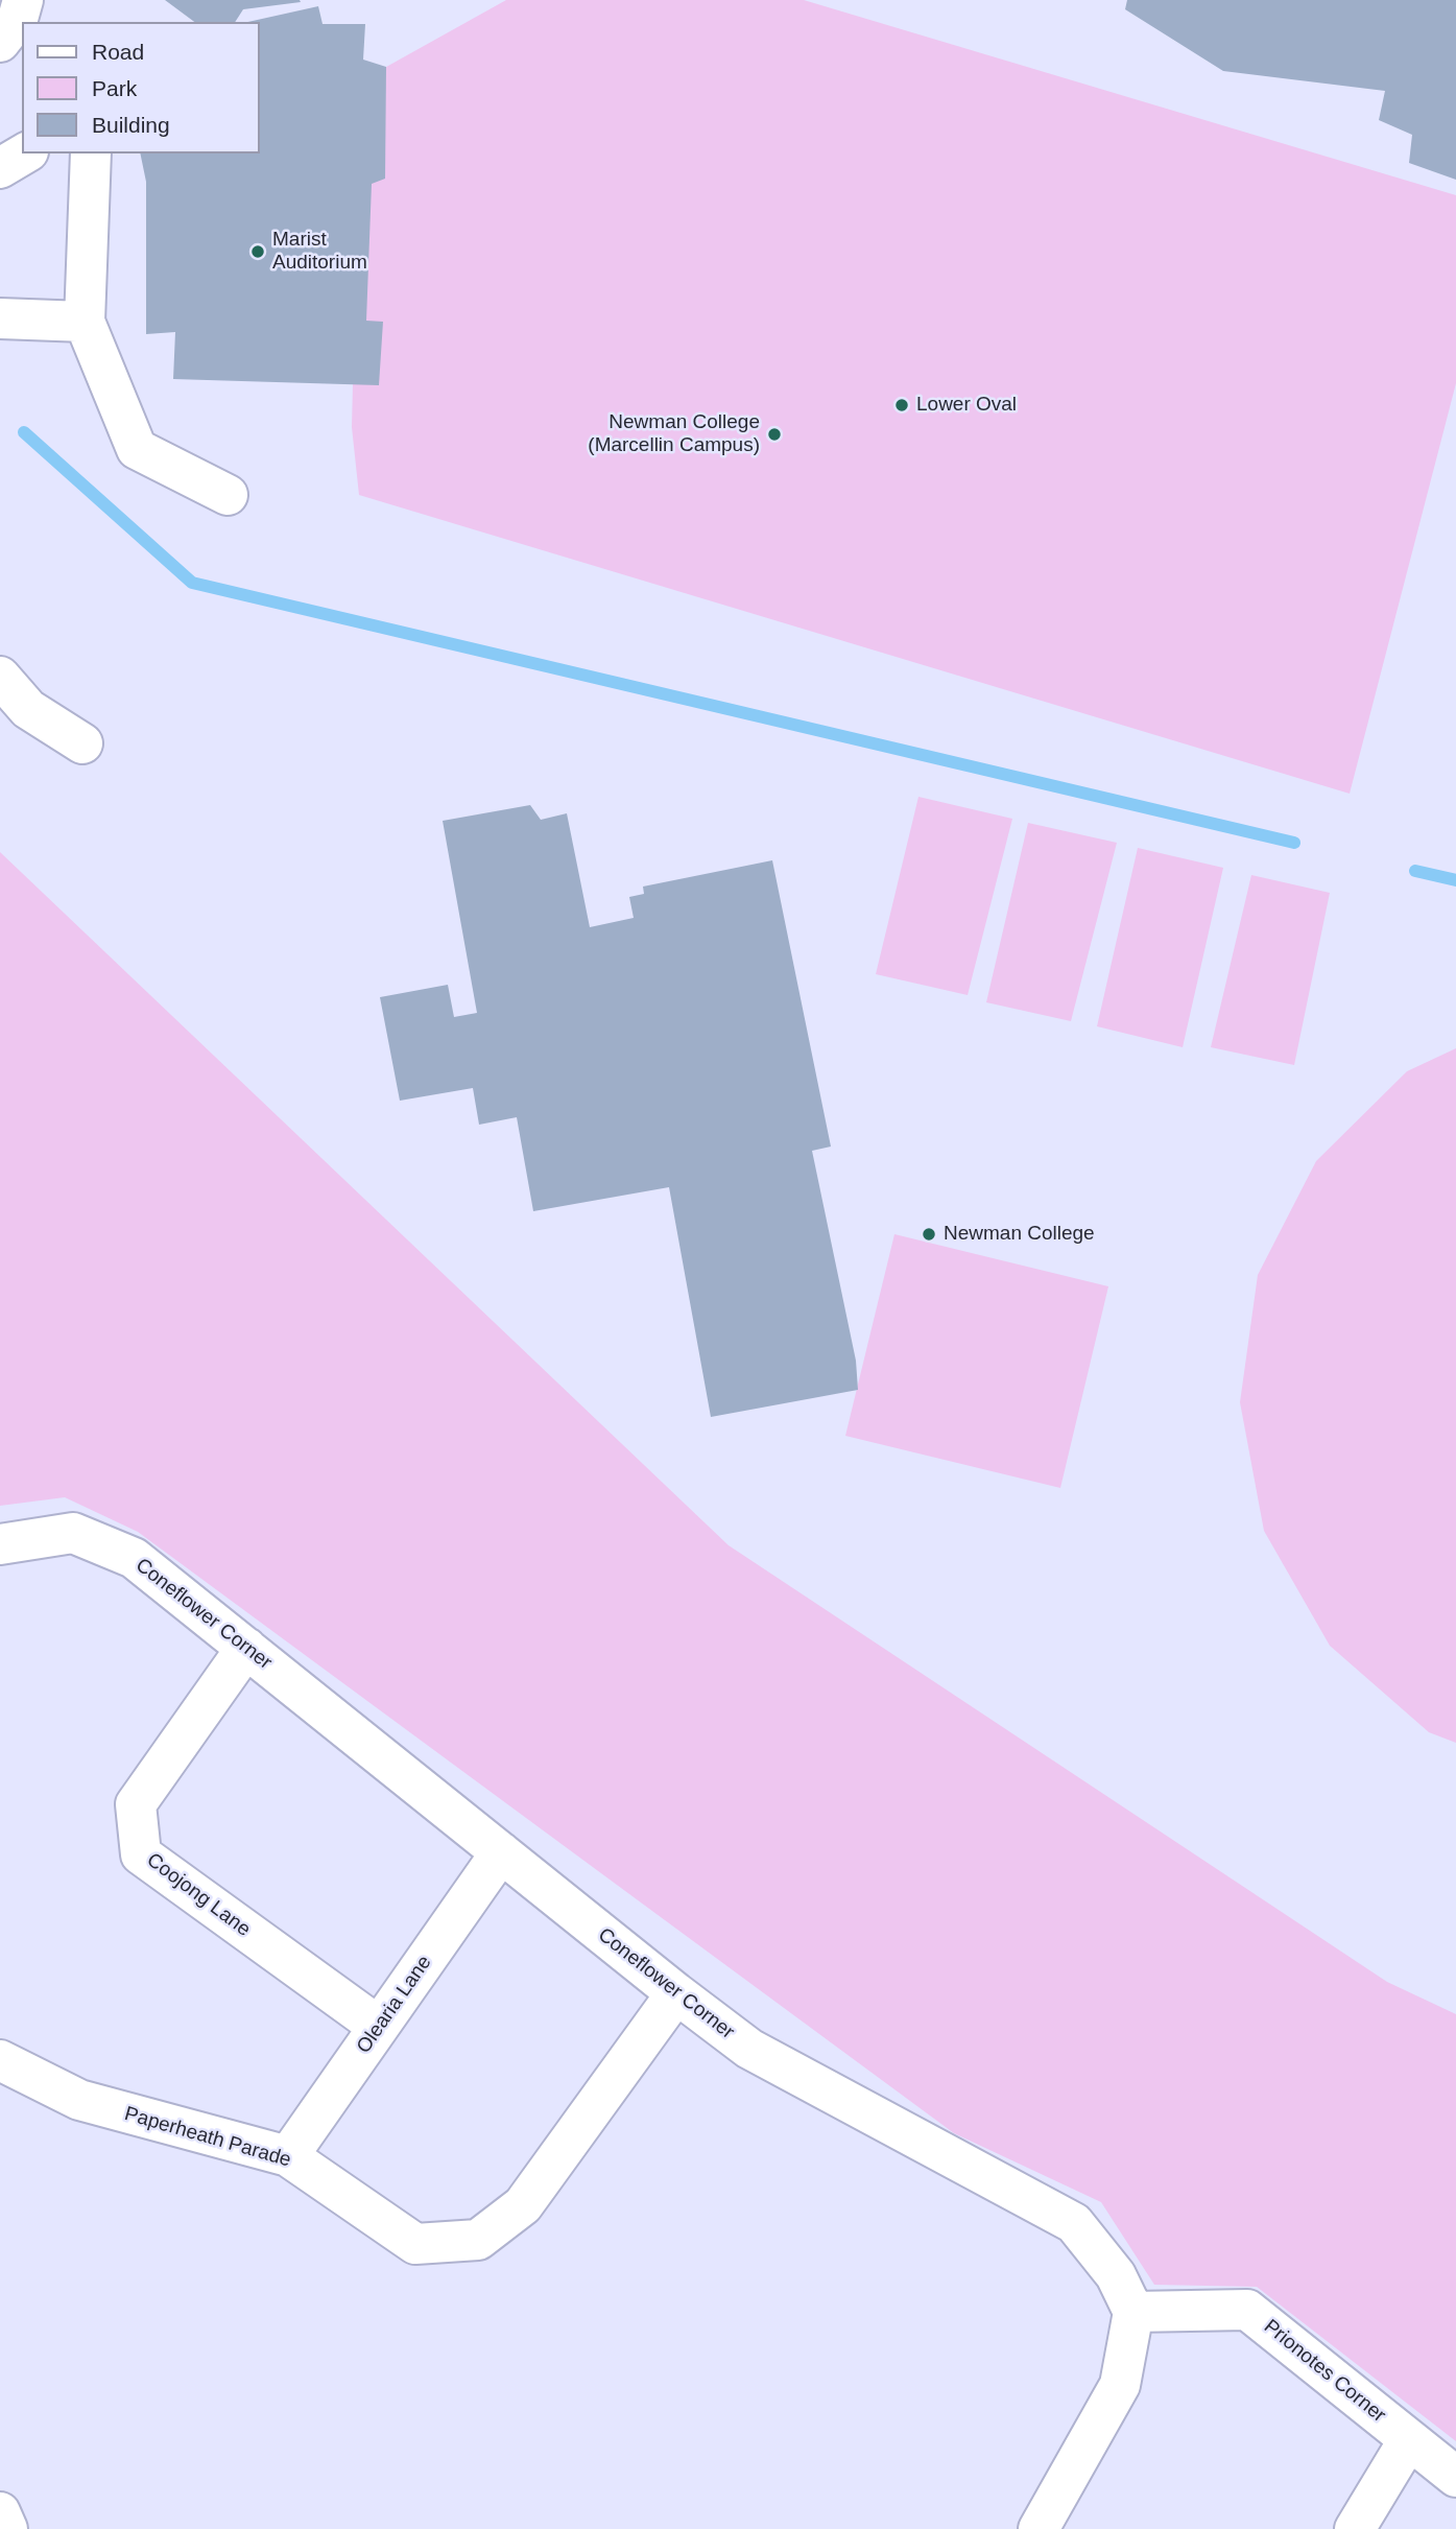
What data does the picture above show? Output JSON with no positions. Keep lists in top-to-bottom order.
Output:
{
  "streets": {
    "street": [
      "Coneflower Corner",
      "Coojong Lane",
      "Olearia Lane",
      "Paperheath Parade",
      "Prionotes Corner"
    ]
  },
  "crossings": [
    ["Coneflower Corner", "Coojong Lane"],
    ["Coneflower Corner", "Olearia Lane"],
    ["Coneflower Corner", "Paperheath Parade"],
    ["Coneflower Corner", "Prionotes Corner"],
    ["Coojong Lane", "Olearia Lane"],
    ["Olearia Lane", "Paperheath Parade"]
  ],
  "places": [
    "Marist Auditorium",
    "Lower Oval",
    "Newman College (Marcellin Campus)",
    "Newman College"
  ],
  "legend": ["Road", "Park", "Building"]
}
